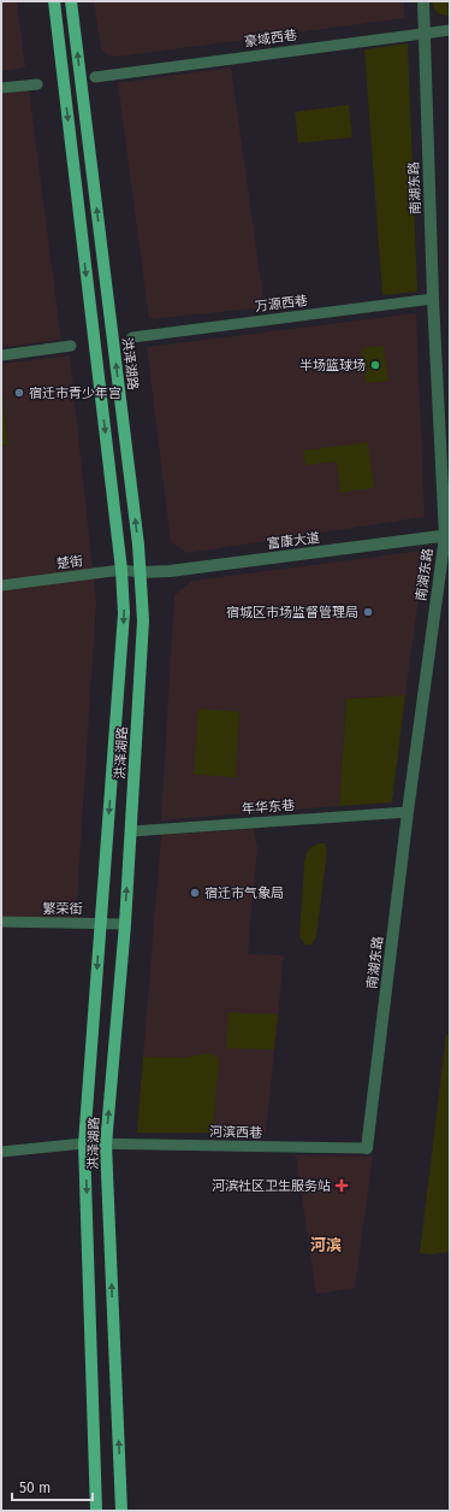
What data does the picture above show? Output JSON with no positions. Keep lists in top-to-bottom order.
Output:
{
  "streets": {
    "main road": ["洪泽湖路"],
    "street": [
      "豪域西巷",
      "南湖东路",
      "万源西巷",
      "富康大道",
      "楚街",
      "年华东巷",
      "繁荣街",
      "河滨西巷"
    ]
  },
  "crossings": [
    ["豪域西巷", "南湖东路"],
    ["南湖东路", "万源西巷"],
    ["南湖东路", "富康大道"],
    ["南湖东路", "年华东巷"],
    ["南湖东路", "河滨西巷"],
    ["洪泽湖路", "富康大道"],
    ["洪泽湖路", "楚街"],
    ["洪泽湖路", "年华东巷"],
    ["洪泽湖路", "繁荣街"],
    ["洪泽湖路", "河滨西巷"],
    ["富康大道", "楚街"]
  ],
  "districts": ["河滨"],
  "places": {
    "other": [
      "半场篮球场",
      "宿迁市青少年宫",
      "宿城区市场监督管理局",
      "宿迁市气象局"
    ],
    "health": ["河滨社区卫生服务站"]
  },
  "scale_bar": "50 m"
}
